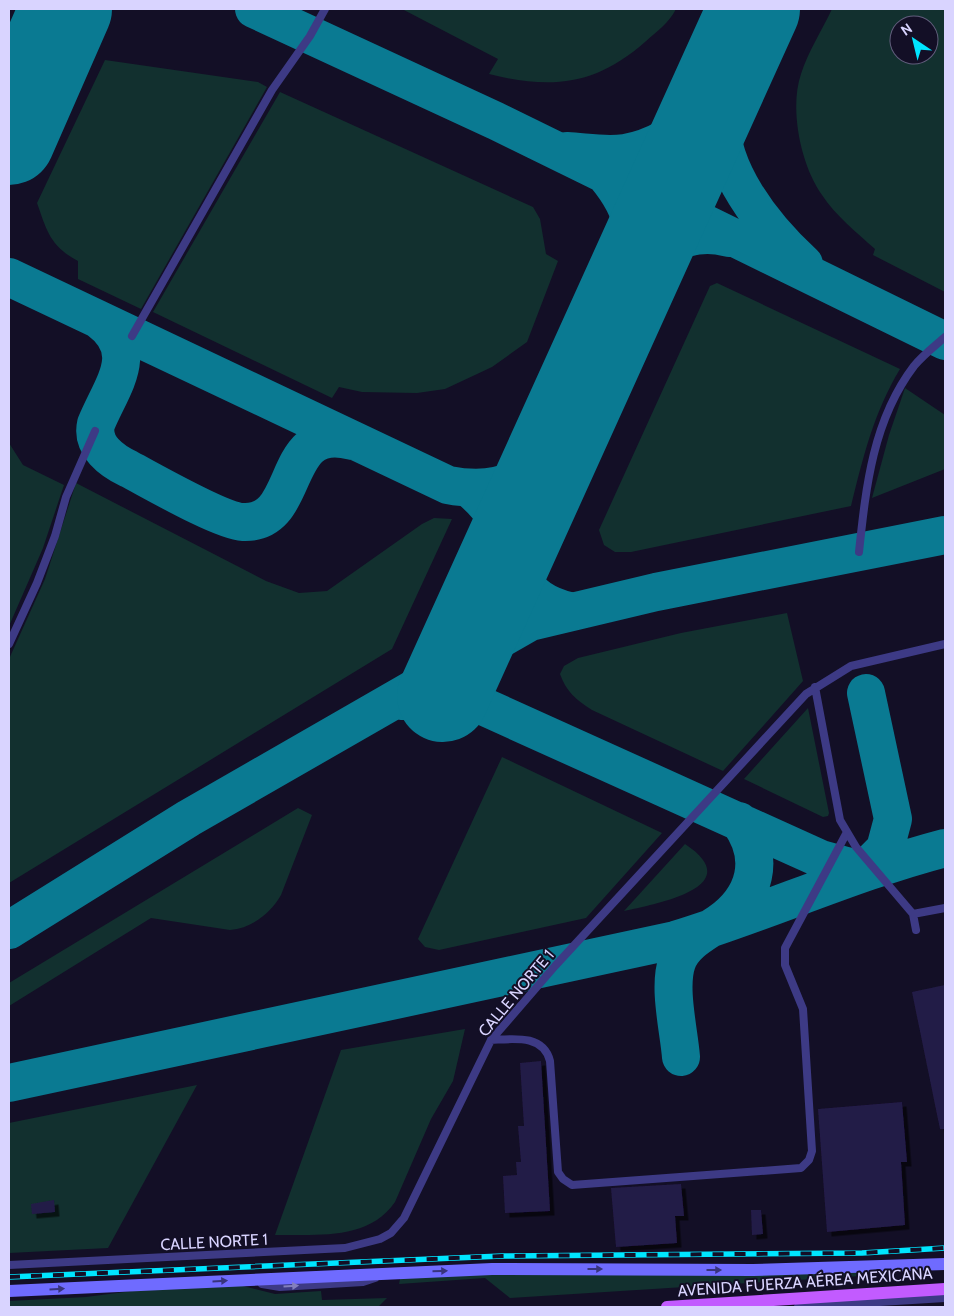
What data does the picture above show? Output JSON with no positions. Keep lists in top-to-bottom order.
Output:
{
  "streets": {
    "main road": ["AVENIDA FUERZA AÉREA MEXICANA"],
    "lane": ["CALLE NORTE 1"]
  },
  "north": "top left"
}
